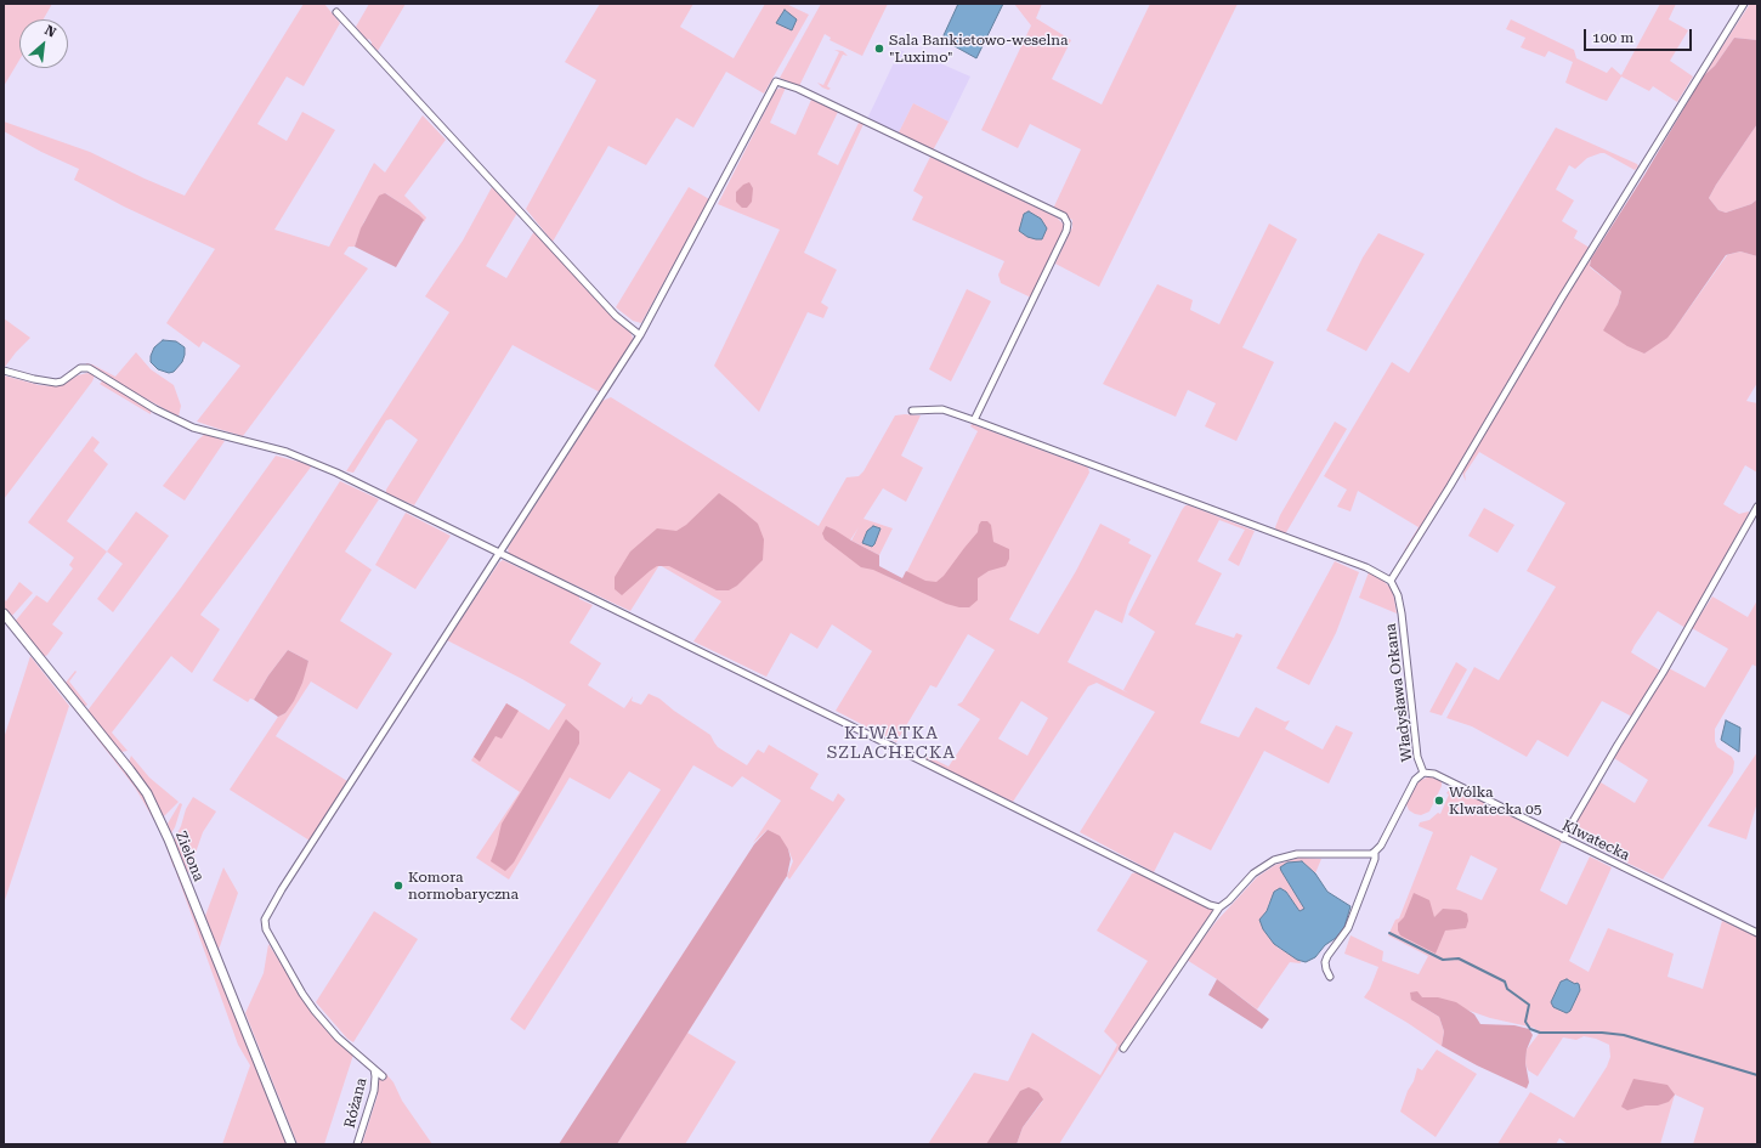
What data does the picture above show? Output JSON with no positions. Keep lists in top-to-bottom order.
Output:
{
  "streets": {
    "street": [
      "Władysława Orkana",
      "Klwatecka",
      "Zielona",
      "Różana"
    ]
  },
  "crossings": [
    ["Władysława Orkana", "Klwatecka"]
  ],
  "districts": ["KLWATKA SZLACHECKA"],
  "places": ["Sala Bankietowo-weselna \"Luximo\"", "Wólka Klwatecka 05", "Komora normobaryczna"],
  "scale_bar": "100 m",
  "north": "top right"
}
